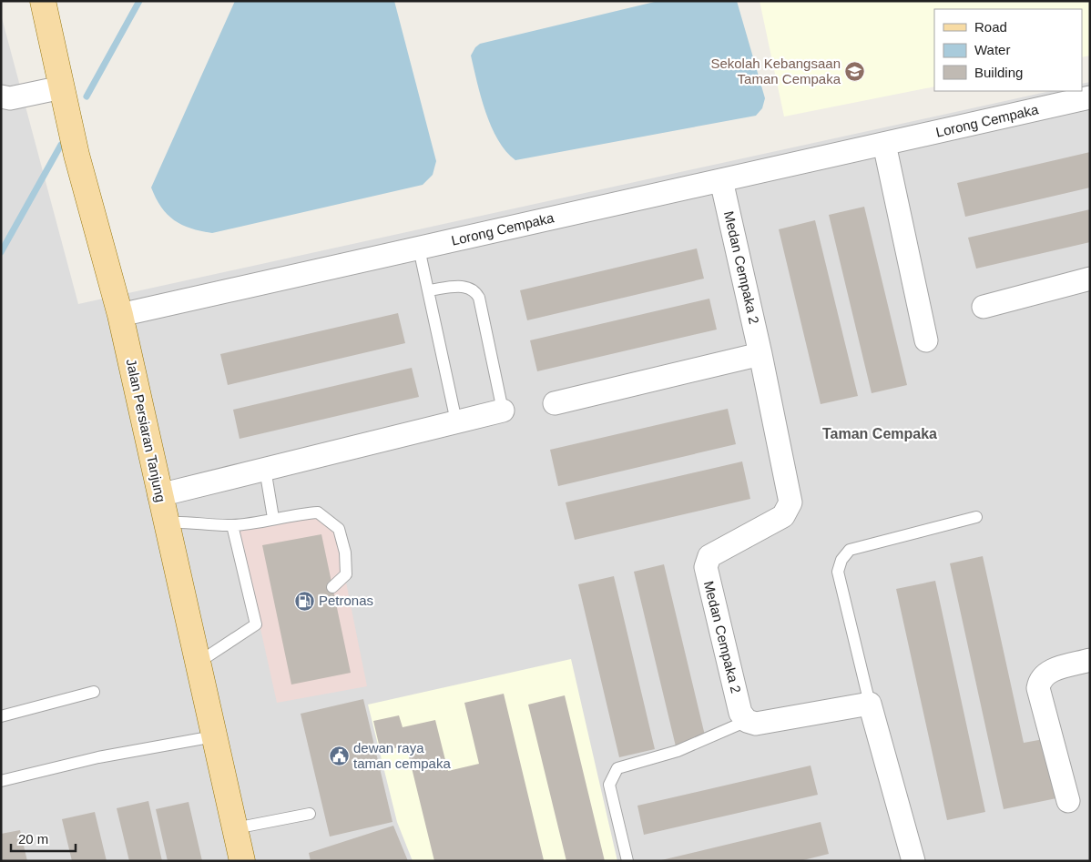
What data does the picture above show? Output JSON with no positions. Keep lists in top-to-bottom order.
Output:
{
  "streets": {
    "main road": ["Jalan Persiaran Tanjung"],
    "street": ["Lorong Cempaka", "Medan Cempaka 2"]
  },
  "crossings": [
    ["Lorong Cempaka", "Medan Cempaka 2"],
    ["Lorong Cempaka", "Jalan Persiaran Tanjung"]
  ],
  "districts": ["Taman Cempaka"],
  "places": {
    "school or university": ["Sekolah Kebangsaan Taman Cempaka"],
    "fuel station": ["Petronas"],
    "public building": ["dewan raya taman cempaka"]
  },
  "legend": ["Road", "Water", "Building"],
  "scale_bar": "20 m"
}
